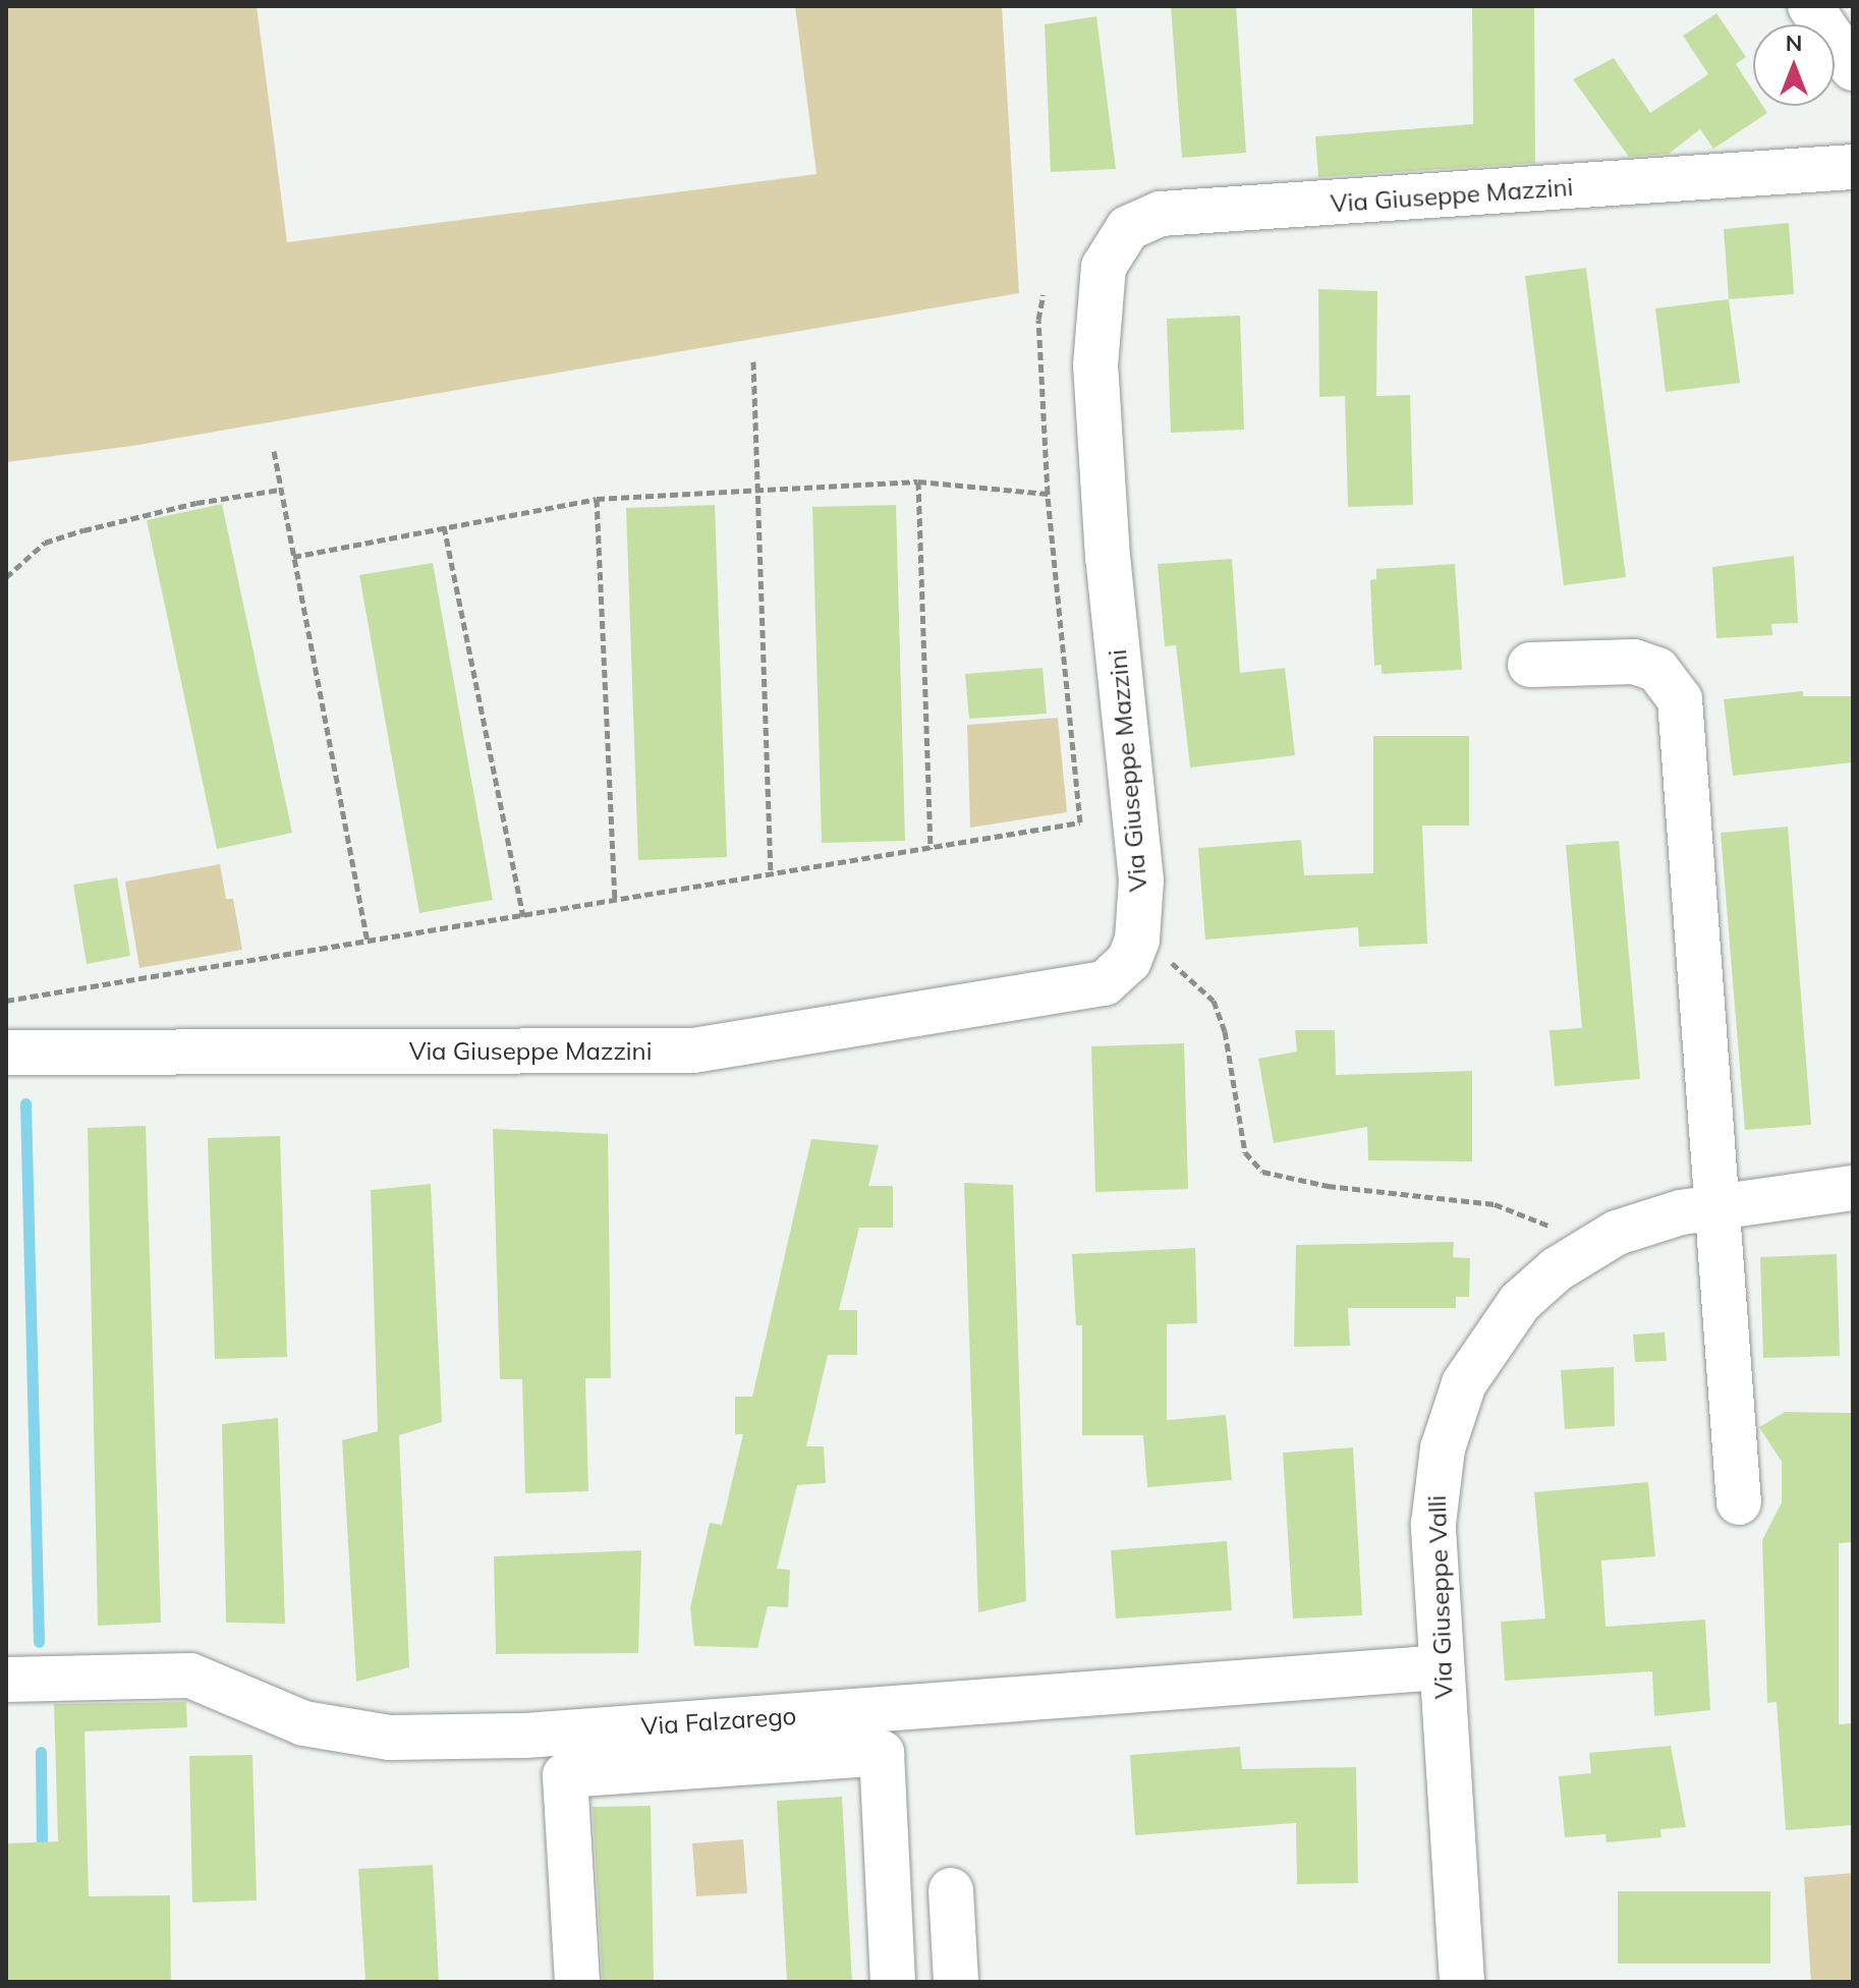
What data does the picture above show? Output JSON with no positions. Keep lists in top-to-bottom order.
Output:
{
  "streets": {
    "street": ["Via Giuseppe Mazzini", "Via Giuseppe Valli", "Via Falzarego"]
  },
  "crossings": [
    ["Via Giuseppe Valli", "Via Falzarego"]
  ],
  "north": "top"
}
